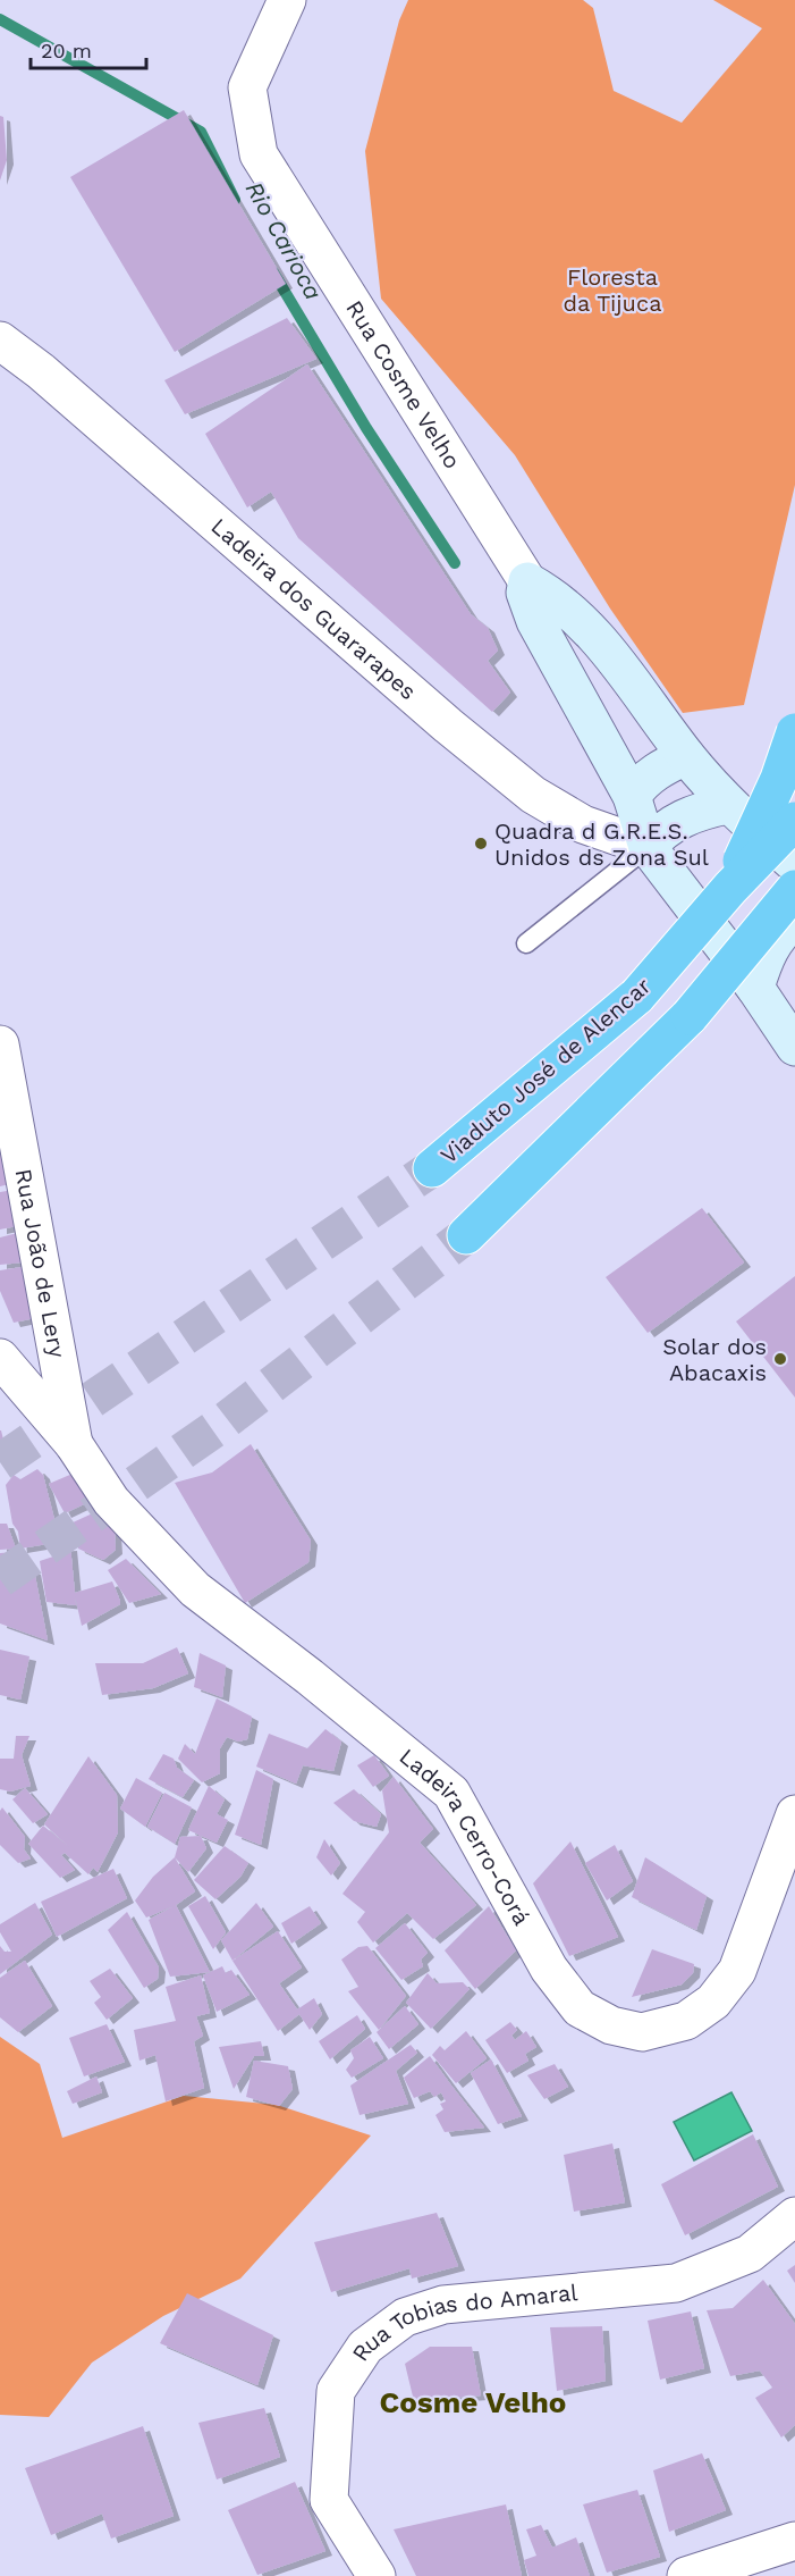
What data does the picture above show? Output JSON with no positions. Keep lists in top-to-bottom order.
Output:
{
  "streets": {
    "highway": ["Viaduto José de Alencar"],
    "street": [
      "Rua Cosme Velho",
      "Ladeira dos Guararapes",
      "Rua João de Lery",
      "Ladeira Cerro-Corá",
      "Rua Tobias do Amaral"
    ]
  },
  "crossings": [
    ["Rua Cosme Velho", "Ladeira dos Guararapes"],
    ["Rua João de Lery", "Ladeira Cerro-Corá"]
  ],
  "districts": ["Cosme Velho"],
  "water": ["Rio Carioca"],
  "parks": ["Floresta da Tijuca"],
  "places": ["Quadra d G.R.E.S. Unidos ds Zona Sul", "Solar dos Abacaxis"],
  "scale_bar": "20 m"
}
